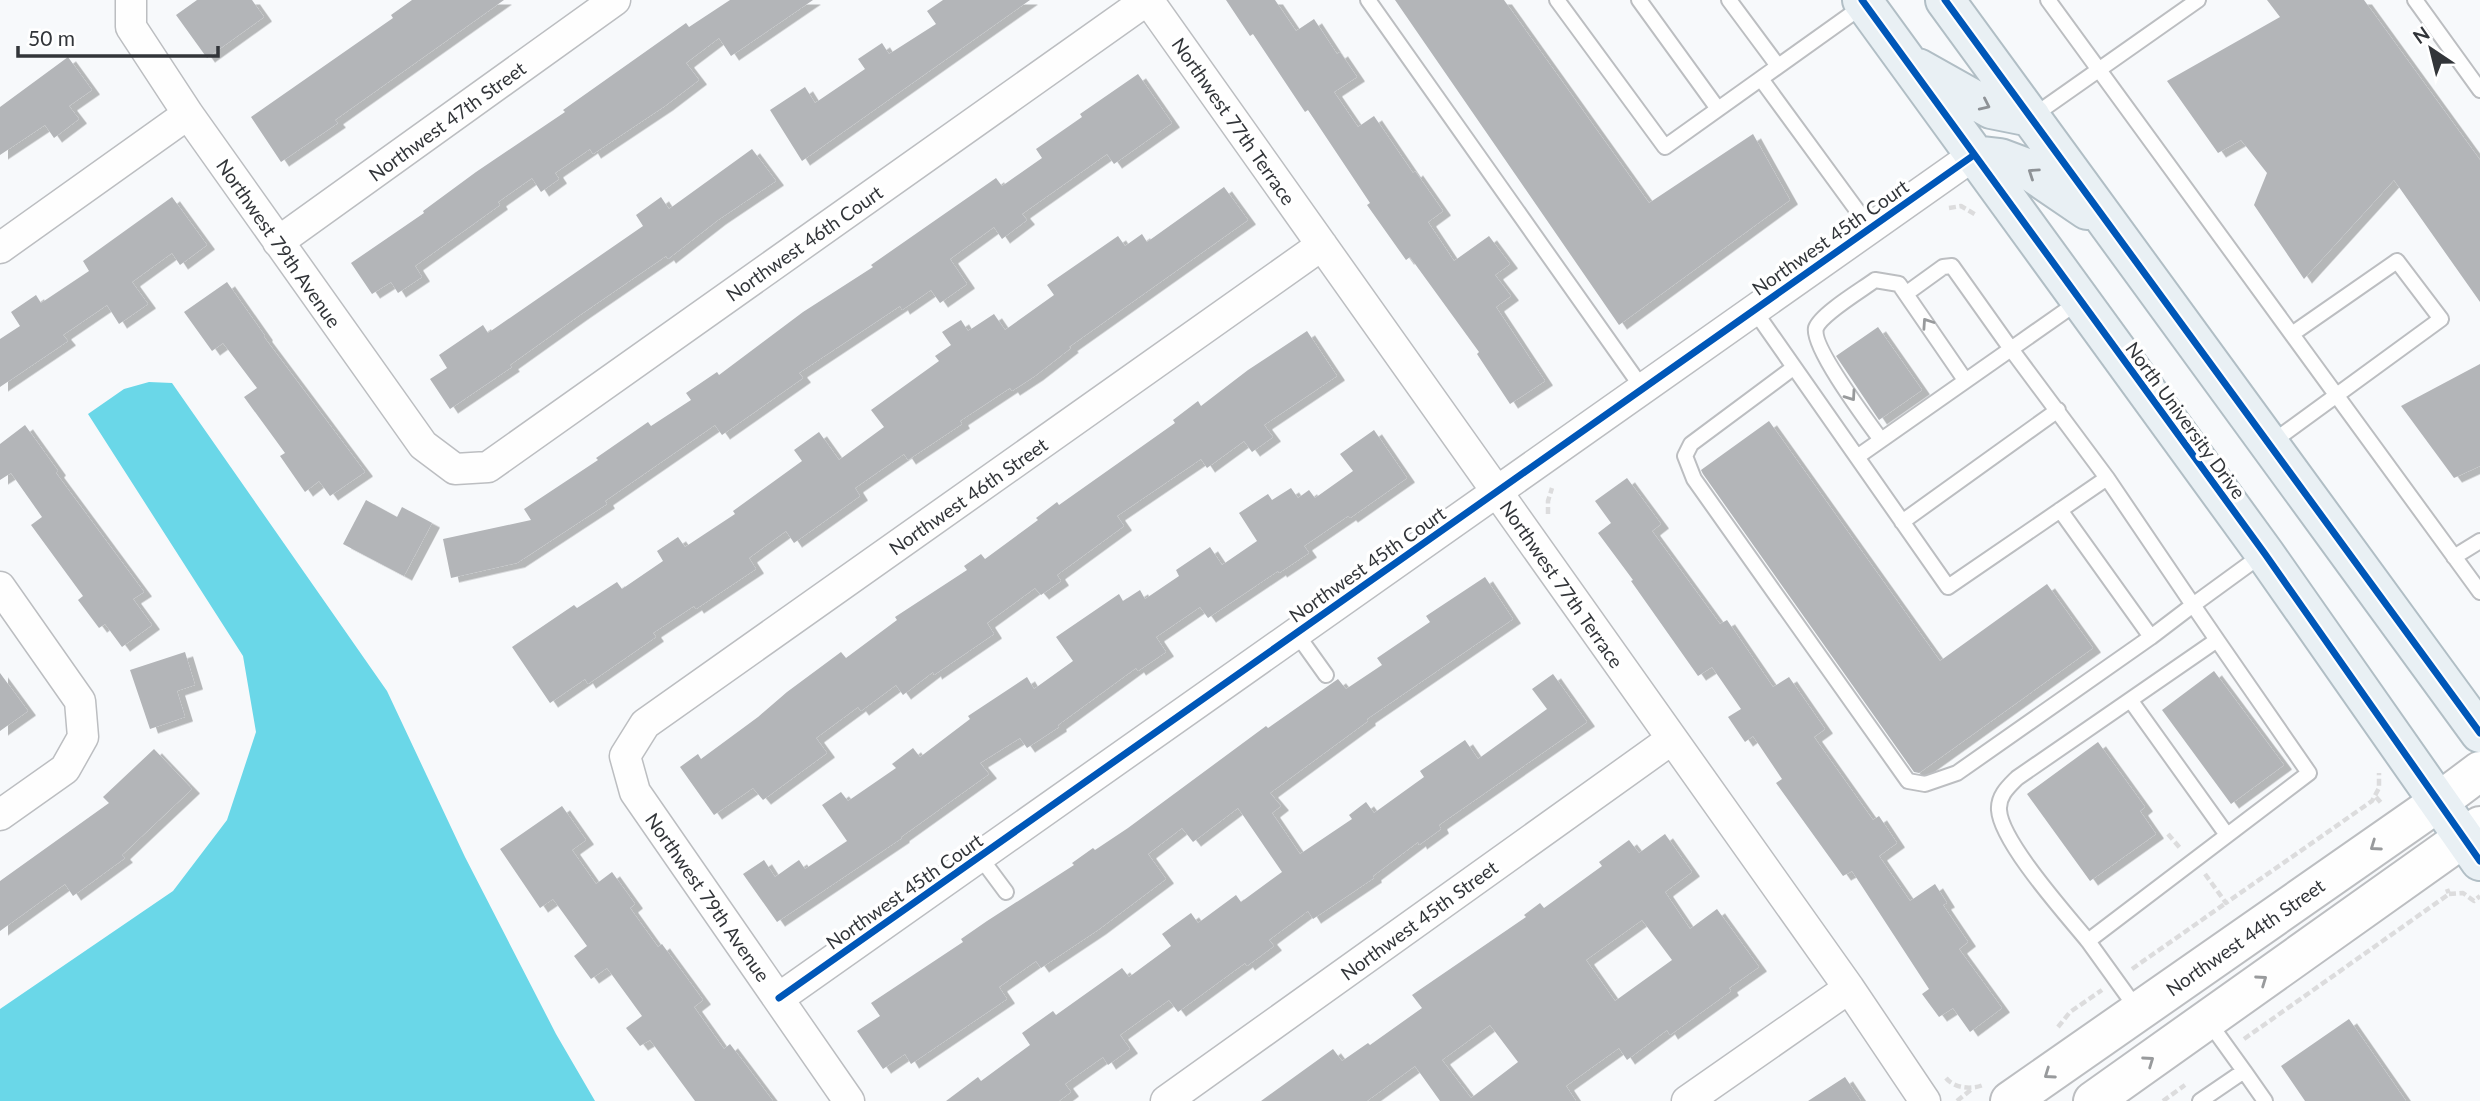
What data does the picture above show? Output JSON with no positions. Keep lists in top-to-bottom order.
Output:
{
  "streets": {
    "main road": ["North University Drive"],
    "street": [
      "Northwest 47th Street",
      "Northwest 77th Terrace",
      "Northwest 45th Court",
      "Northwest 79th Avenue",
      "Northwest 46th Court",
      "Northwest 46th Street",
      "Northwest 45th Street",
      "Northwest 44th Street"
    ]
  },
  "crossings": [
    ["Northwest 47th Street", "Northwest 79th Avenue"],
    ["Northwest 77th Terrace", "Northwest 45th Court"],
    ["Northwest 77th Terrace", "Northwest 46th Court"],
    ["Northwest 77th Terrace", "Northwest 46th Street"],
    ["Northwest 77th Terrace", "Northwest 45th Street"],
    ["Northwest 45th Court", "Northwest 79th Avenue"],
    ["Northwest 45th Court", "North University Drive"],
    ["Northwest 79th Avenue", "Northwest 46th Court"],
    ["Northwest 79th Avenue", "Northwest 46th Street"],
    ["North University Drive", "Northwest 44th Street"]
  ],
  "scale_bar": "50 m",
  "north": "top left"
}
